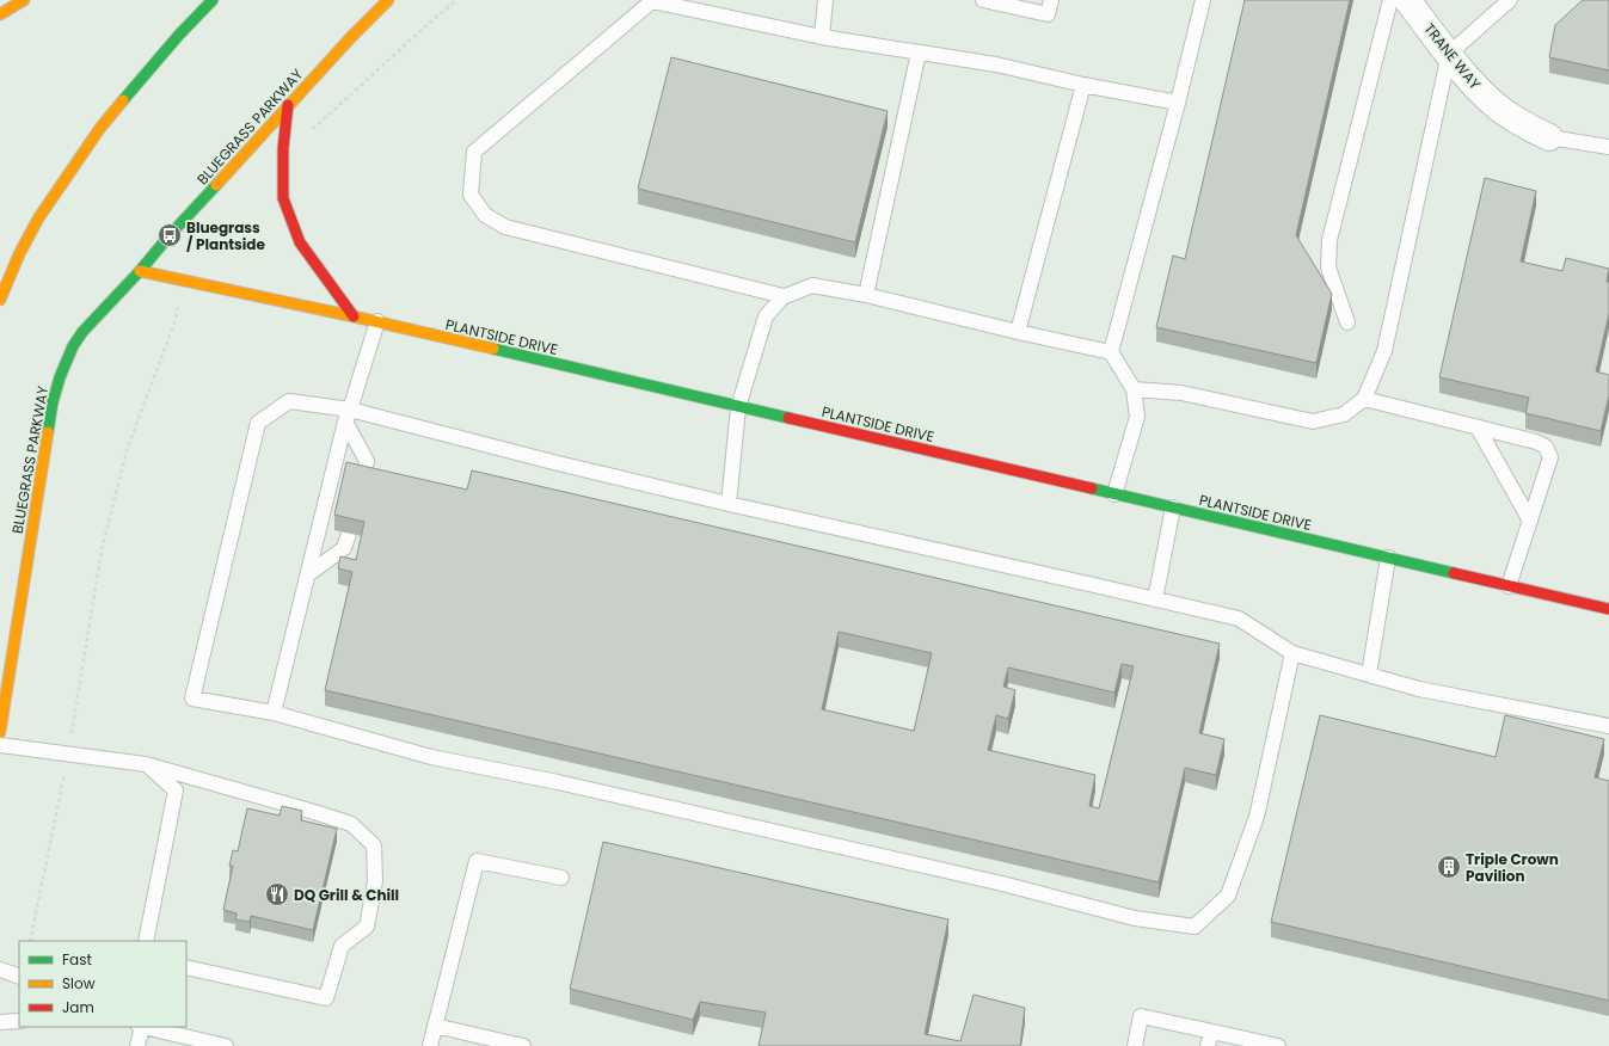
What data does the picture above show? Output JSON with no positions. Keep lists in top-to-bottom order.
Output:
{
  "streets": {
    "main road": ["BLUEGRASS PARKWAY", "PLANTSIDE DRIVE"],
    "street": ["TRANE WAY"]
  },
  "crossings": [
    ["BLUEGRASS PARKWAY", "PLANTSIDE DRIVE"]
  ],
  "places": {
    "bus stop": ["Bluegrass / Plantside"],
    "building": ["Triple Crown Pavilion"],
    "restaurant": ["DQ Grill & Chill"]
  },
  "legend": ["Fast", "Slow", "Jam"]
}
